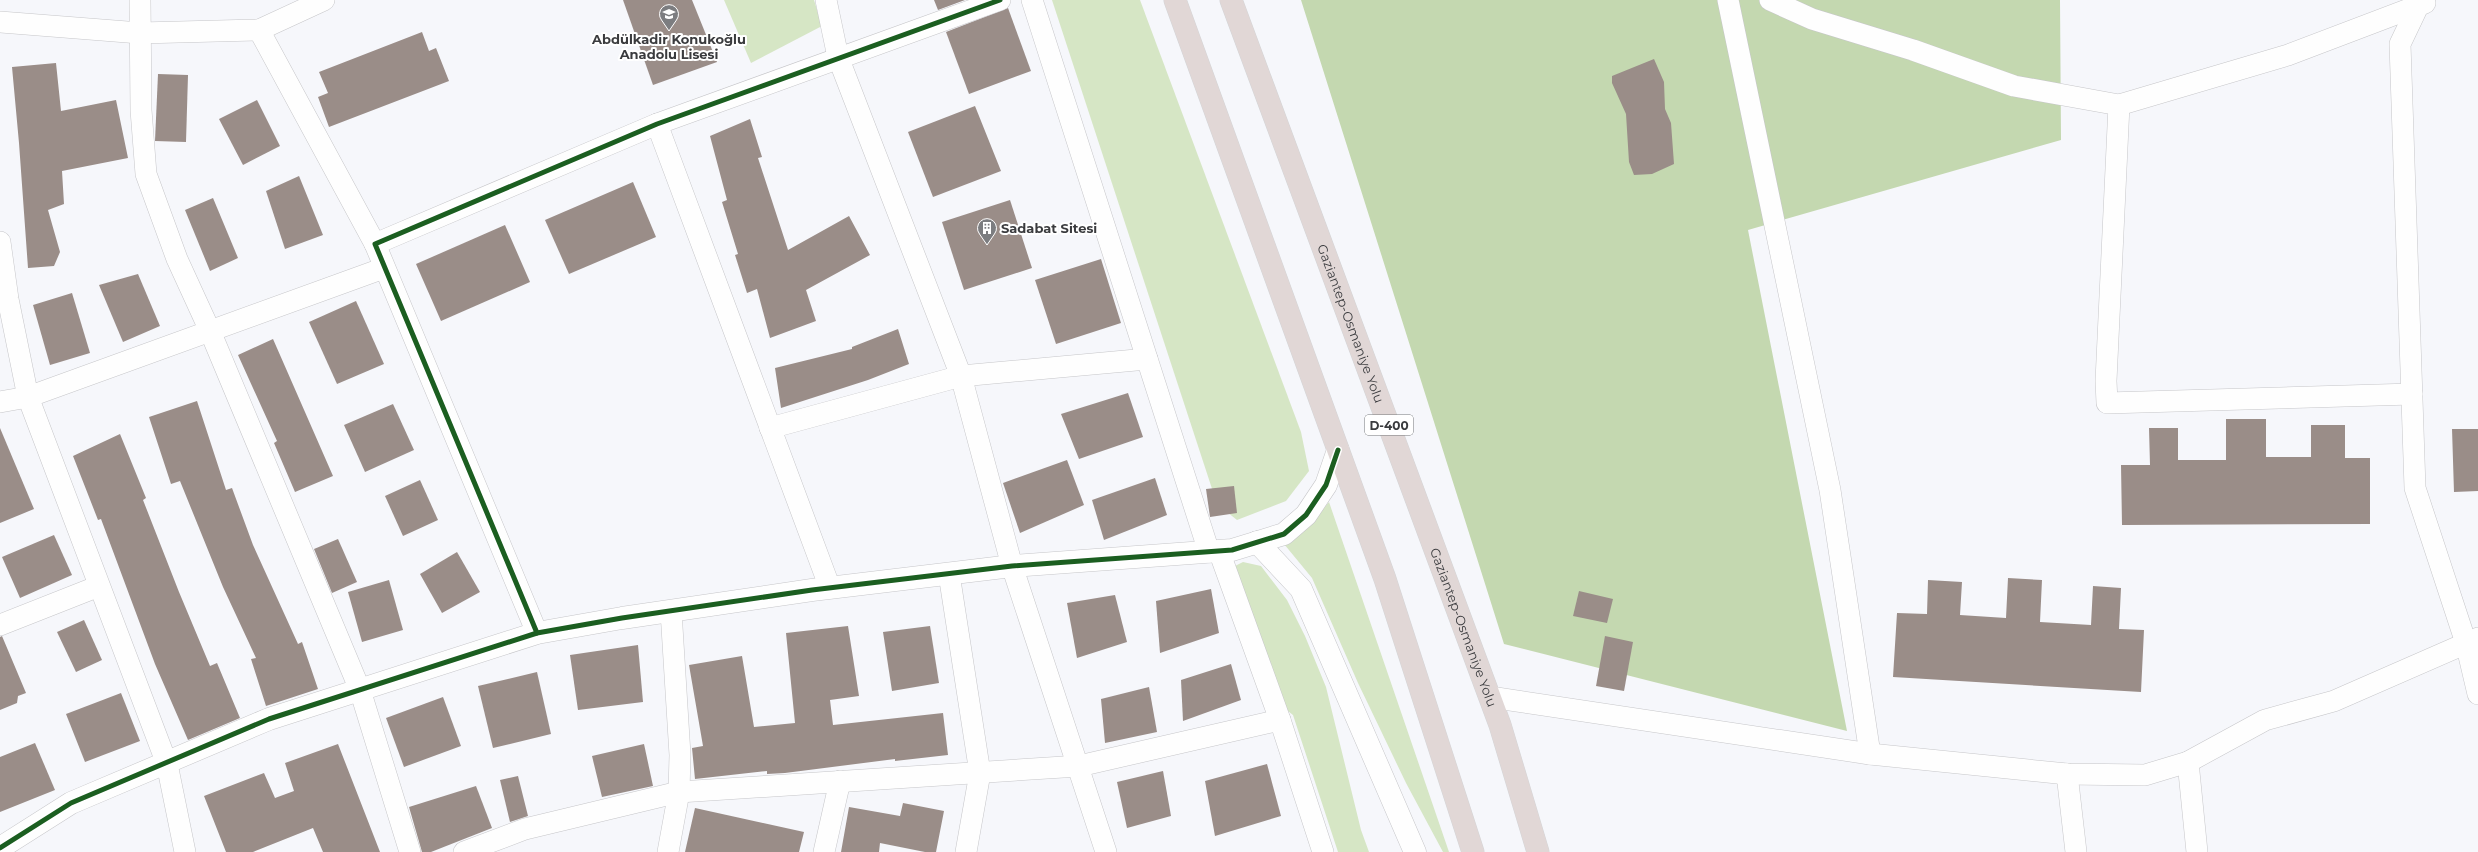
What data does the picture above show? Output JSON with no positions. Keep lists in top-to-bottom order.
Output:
{
  "streets": {
    "highway": ["Gaziantep-Osmaniye Yolu", "D-400"]
  },
  "places": {
    "school or university": ["Abdülkadir Konukoğlu Anadolu Lisesi"],
    "building": ["Sadabat Sitesi"]
  }
}
